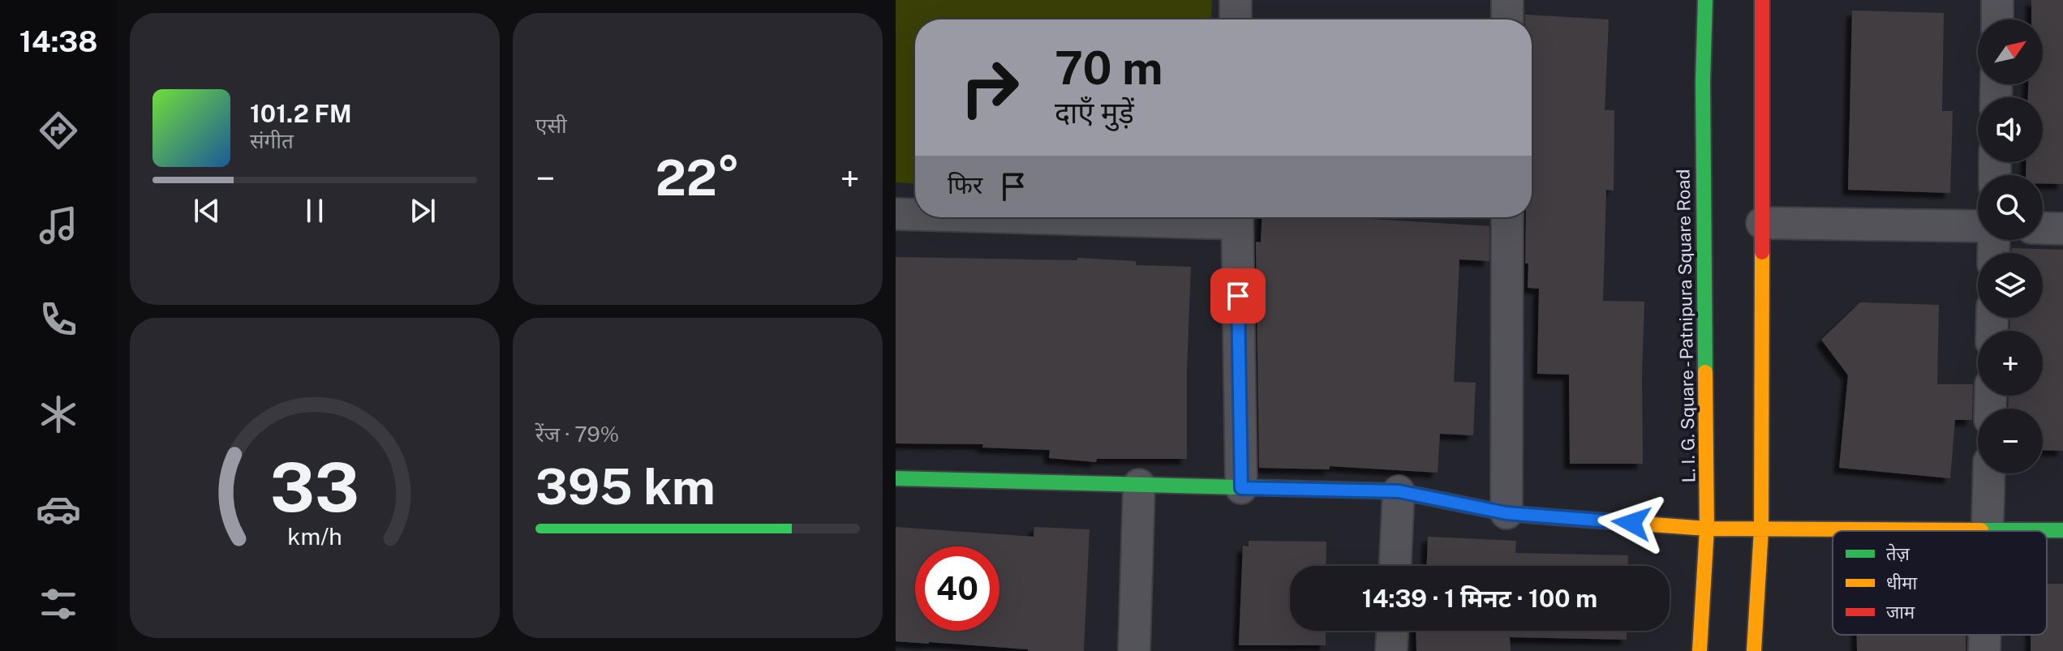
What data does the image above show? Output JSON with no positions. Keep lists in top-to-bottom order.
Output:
{
  "streets": {
    "main road": ["L. I. G. Square - Patnipura Square Road"]
  },
  "legend": ["तेज़", "धीमा", "जाम"],
  "north": "top right",
  "page": {
    "tabs": "14:38",
    "tile": [
      "एसी",
      ["रेंज · 79%", "395 km"]
    ],
    "map_buttons": ["+", "−"],
    "turn": ["70 m", "दाएँ मुड़ें"],
    "song": ["101.2 FM", "संगीत"],
    "heat": ["−", "22°", "+"],
    "then": "फिर",
    "limit": "40",
    "trip": "14:39 · 1 मिनट · 100 m",
    "gauge": ["33", "km/h"]
  }
}
